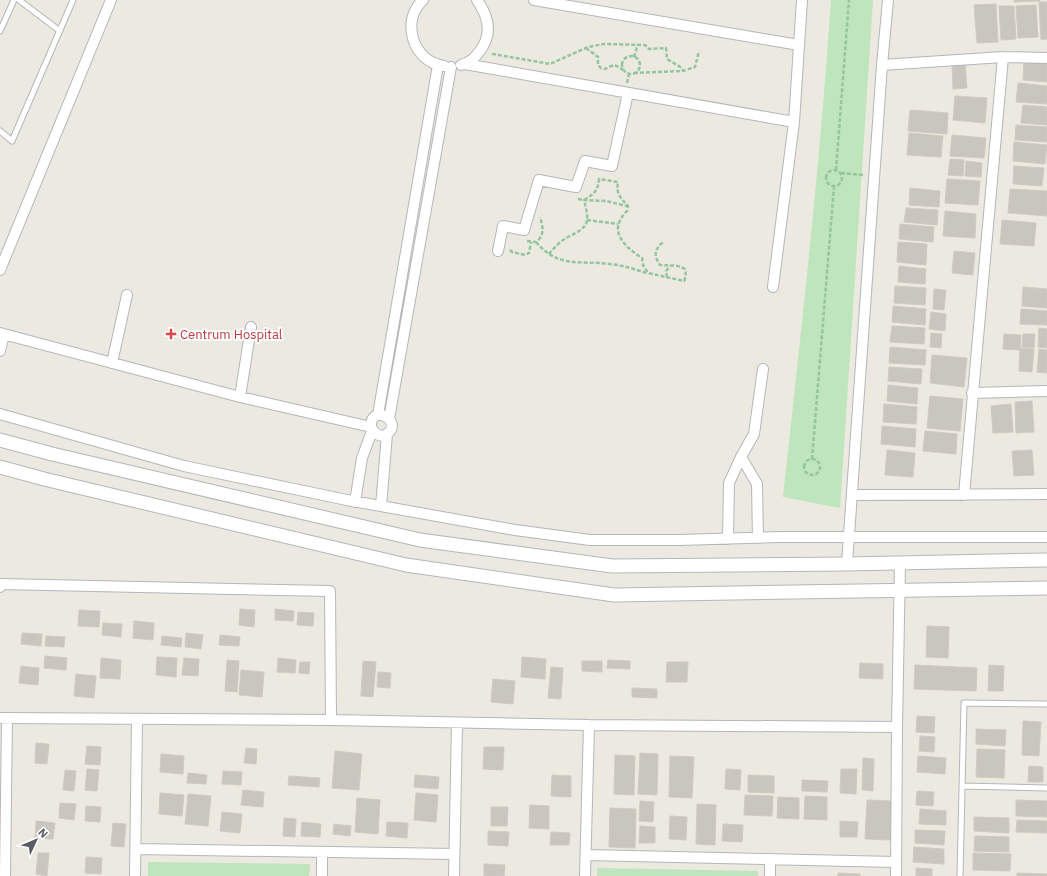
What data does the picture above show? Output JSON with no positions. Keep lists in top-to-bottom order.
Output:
{
  "places": {
    "health": ["Centrum Hospital"]
  },
  "north": "top right"
}
